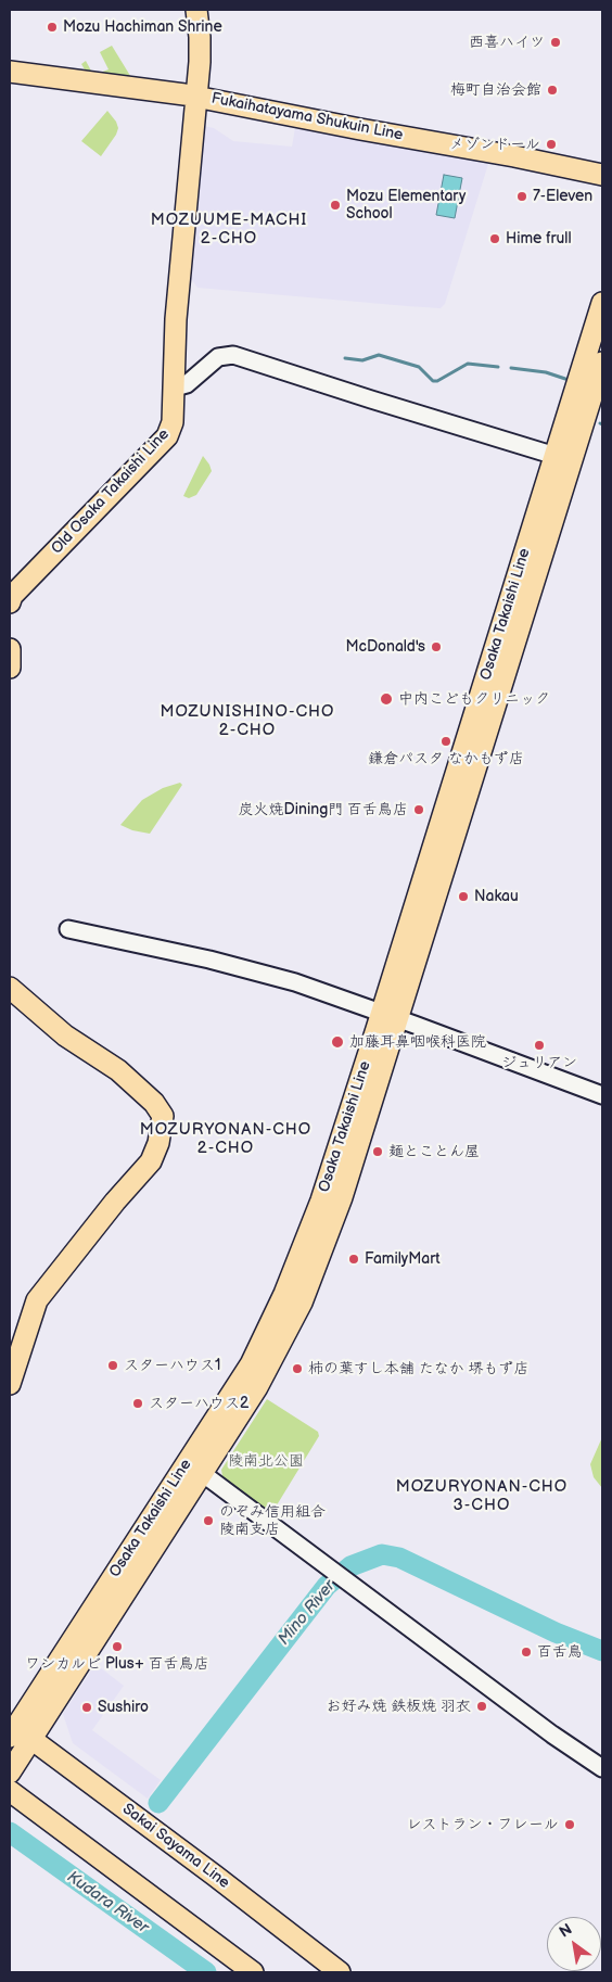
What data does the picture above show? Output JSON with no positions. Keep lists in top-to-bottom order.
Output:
{
  "streets": {
    "main road": [
      "Fukaihatayama Shukuin Line",
      "Old Osaka Takaishi Line",
      "Osaka Takaishi Line",
      "Sakai Sayama Line"
    ]
  },
  "crossings": [
    ["Fukaihatayama Shukuin Line", "Old Osaka Takaishi Line"],
    ["Osaka Takaishi Line", "Sakai Sayama Line"]
  ],
  "districts": [
    "MOZUUME-MACHI 2-CHO",
    "MOZUNISHINO-CHO 2-CHO",
    "MOZURYONAN-CHO 2-CHO",
    "MOZURYONAN-CHO 3-CHO"
  ],
  "water": ["Mino River", "Kudara River"],
  "parks": ["陵南北公園"],
  "places": [
    "Mozu Hachiman Shrine",
    "西喜ハイツ",
    "梅町自治会館",
    "メゾンドール",
    "7-Eleven",
    "Mozu Elementary School",
    "Hime frull",
    "McDonald's",
    "中内こどもクリニック",
    "鎌倉パスタ なかもず店",
    "炭火焼Dining門 百舌鳥店",
    "Nakau",
    "加藤耳鼻咽喉科医院",
    "ジュリアン",
    "麺とことん屋",
    "FamilyMart",
    "スターハウス1",
    "柿の葉すし本舗 たなか 堺もず店",
    "スターハウス2",
    "のぞみ信用組合 陵南支店",
    "ワンカルビ Plus+ 百舌鳥店",
    "百舌鳥",
    "お好み焼 鉄板焼 羽衣",
    "Sushiro",
    "レストラン・フレール"
  ],
  "north": "top left"
}
